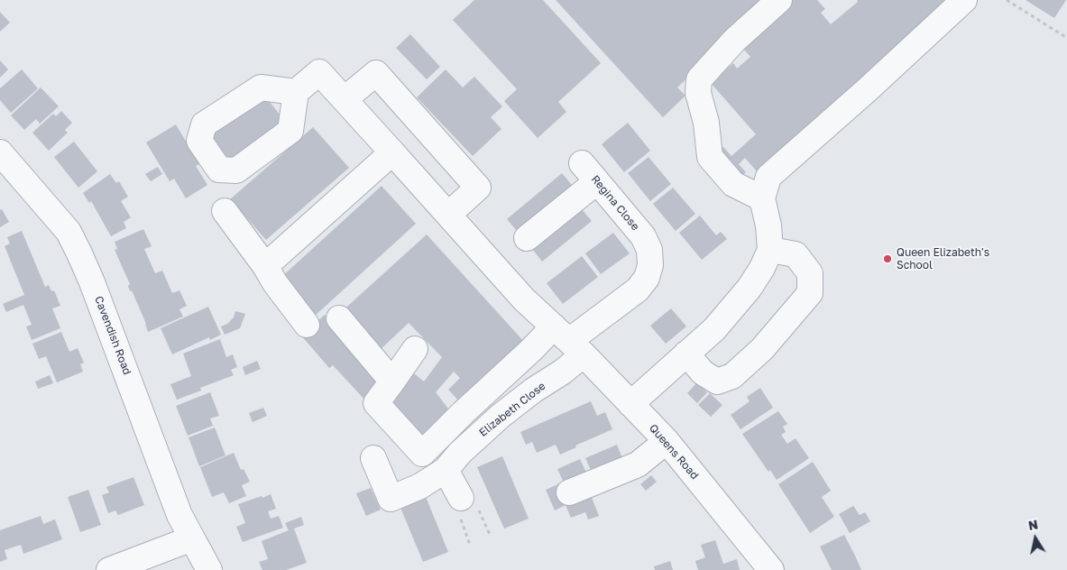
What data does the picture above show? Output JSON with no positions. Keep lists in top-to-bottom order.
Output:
{
  "streets": {
    "street": [
      "Regina Close",
      "Cavendish Road",
      "Elizabeth Close",
      "Queens Road"
    ]
  },
  "crossings": [
    ["Regina Close", "Elizabeth Close"],
    ["Regina Close", "Queens Road"],
    ["Elizabeth Close", "Queens Road"]
  ],
  "places": ["Queen Elizabeth's School"],
  "north": "top"
}
